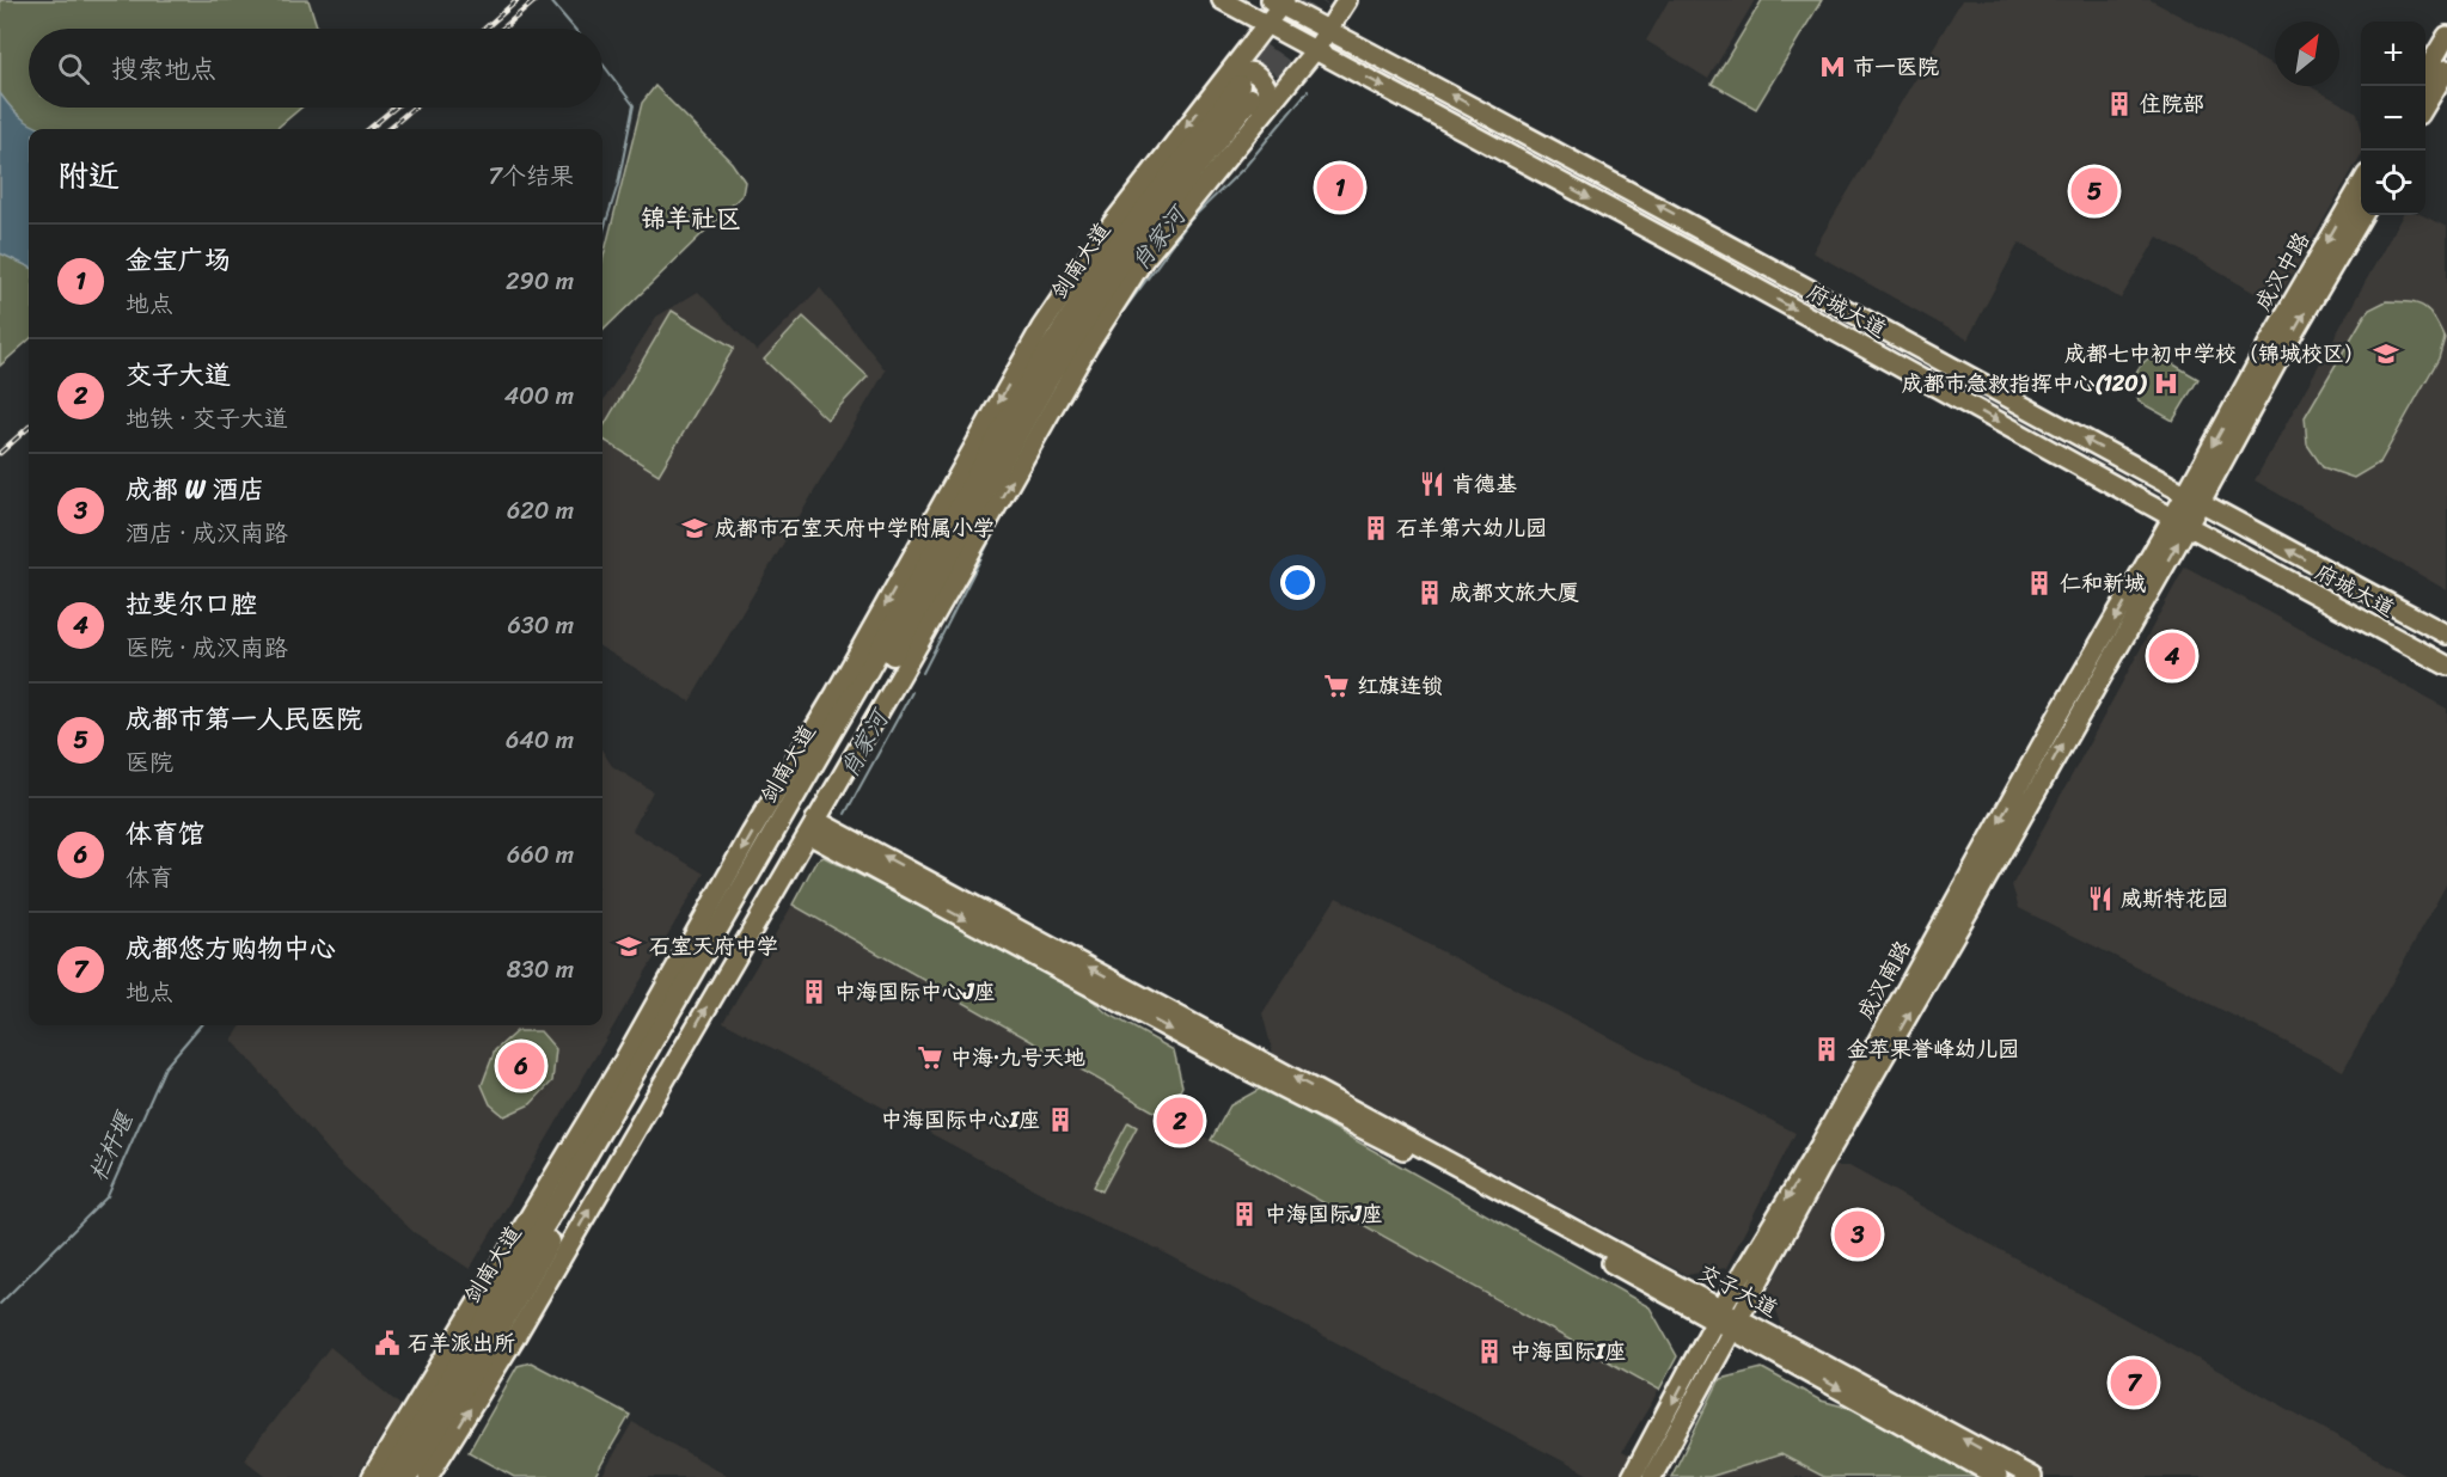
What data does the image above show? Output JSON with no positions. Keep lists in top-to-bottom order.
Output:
{
  "streets": {
    "highway": ["剑南大道"],
    "main road": [
      "成汉中路",
      "府城大道",
      "成汉南路",
      "交子大道"
    ]
  },
  "crossings": [
    ["成汉中路", "府城大道"],
    ["成汉中路", "成汉南路"],
    ["府城大道", "成汉南路"],
    ["成汉南路", "交子大道"]
  ],
  "districts": ["锦羊社区"],
  "water": ["肖家河", "栏杆堰"],
  "places": {
    "metro station": ["市一医院"],
    "building": [
      "住院部",
      "石羊第六幼儿园",
      "仁和新城",
      "成都文旅大厦",
      "中海国际中心J座",
      "金苹果誉峰幼儿园",
      "中海国际中心I座",
      "中海国际J座",
      "中海国际I座"
    ],
    "school or university": ["成都七中初中学校（锦城校区）", "成都市石室天府中学附属小学", "石室天府中学"],
    "hospital": ["成都市急救指挥中心(120)"],
    "restaurant": ["肯德基", "威斯特花园"],
    "supermarket": ["红旗连锁", "中海·九号天地"],
    "public building": ["石羊派出所"]
  },
  "north": "top right",
  "page": {
    "map_buttons": ["+", "−"],
    "search": "搜索地点",
    "heading": ["附近", "7个结果"],
    "pins": [
      "1",
      "5",
      "4",
      "6",
      "2",
      "3",
      "7"
    ],
    "list": [
      {
        "mark": "1",
        "name": "金宝广场",
        "note": "地点",
        "value": "290 m"
      },
      {
        "mark": "2",
        "name": "交子大道",
        "note": "地铁 · 交子大道",
        "value": "400 m"
      },
      {
        "mark": "3",
        "name": "成都 W 酒店",
        "note": "酒店 · 成汉南路",
        "value": "620 m"
      },
      {
        "mark": "4",
        "name": "拉斐尔口腔",
        "note": "医院 · 成汉南路",
        "value": "630 m"
      },
      {
        "mark": "5",
        "name": "成都市第一人民医院",
        "note": "医院",
        "value": "640 m"
      },
      {
        "mark": "6",
        "name": "体育馆",
        "note": "体育",
        "value": "660 m"
      },
      {
        "mark": "7",
        "name": "成都悠方购物中心",
        "note": "地点",
        "value": "830 m"
      }
    ]
  }
}
